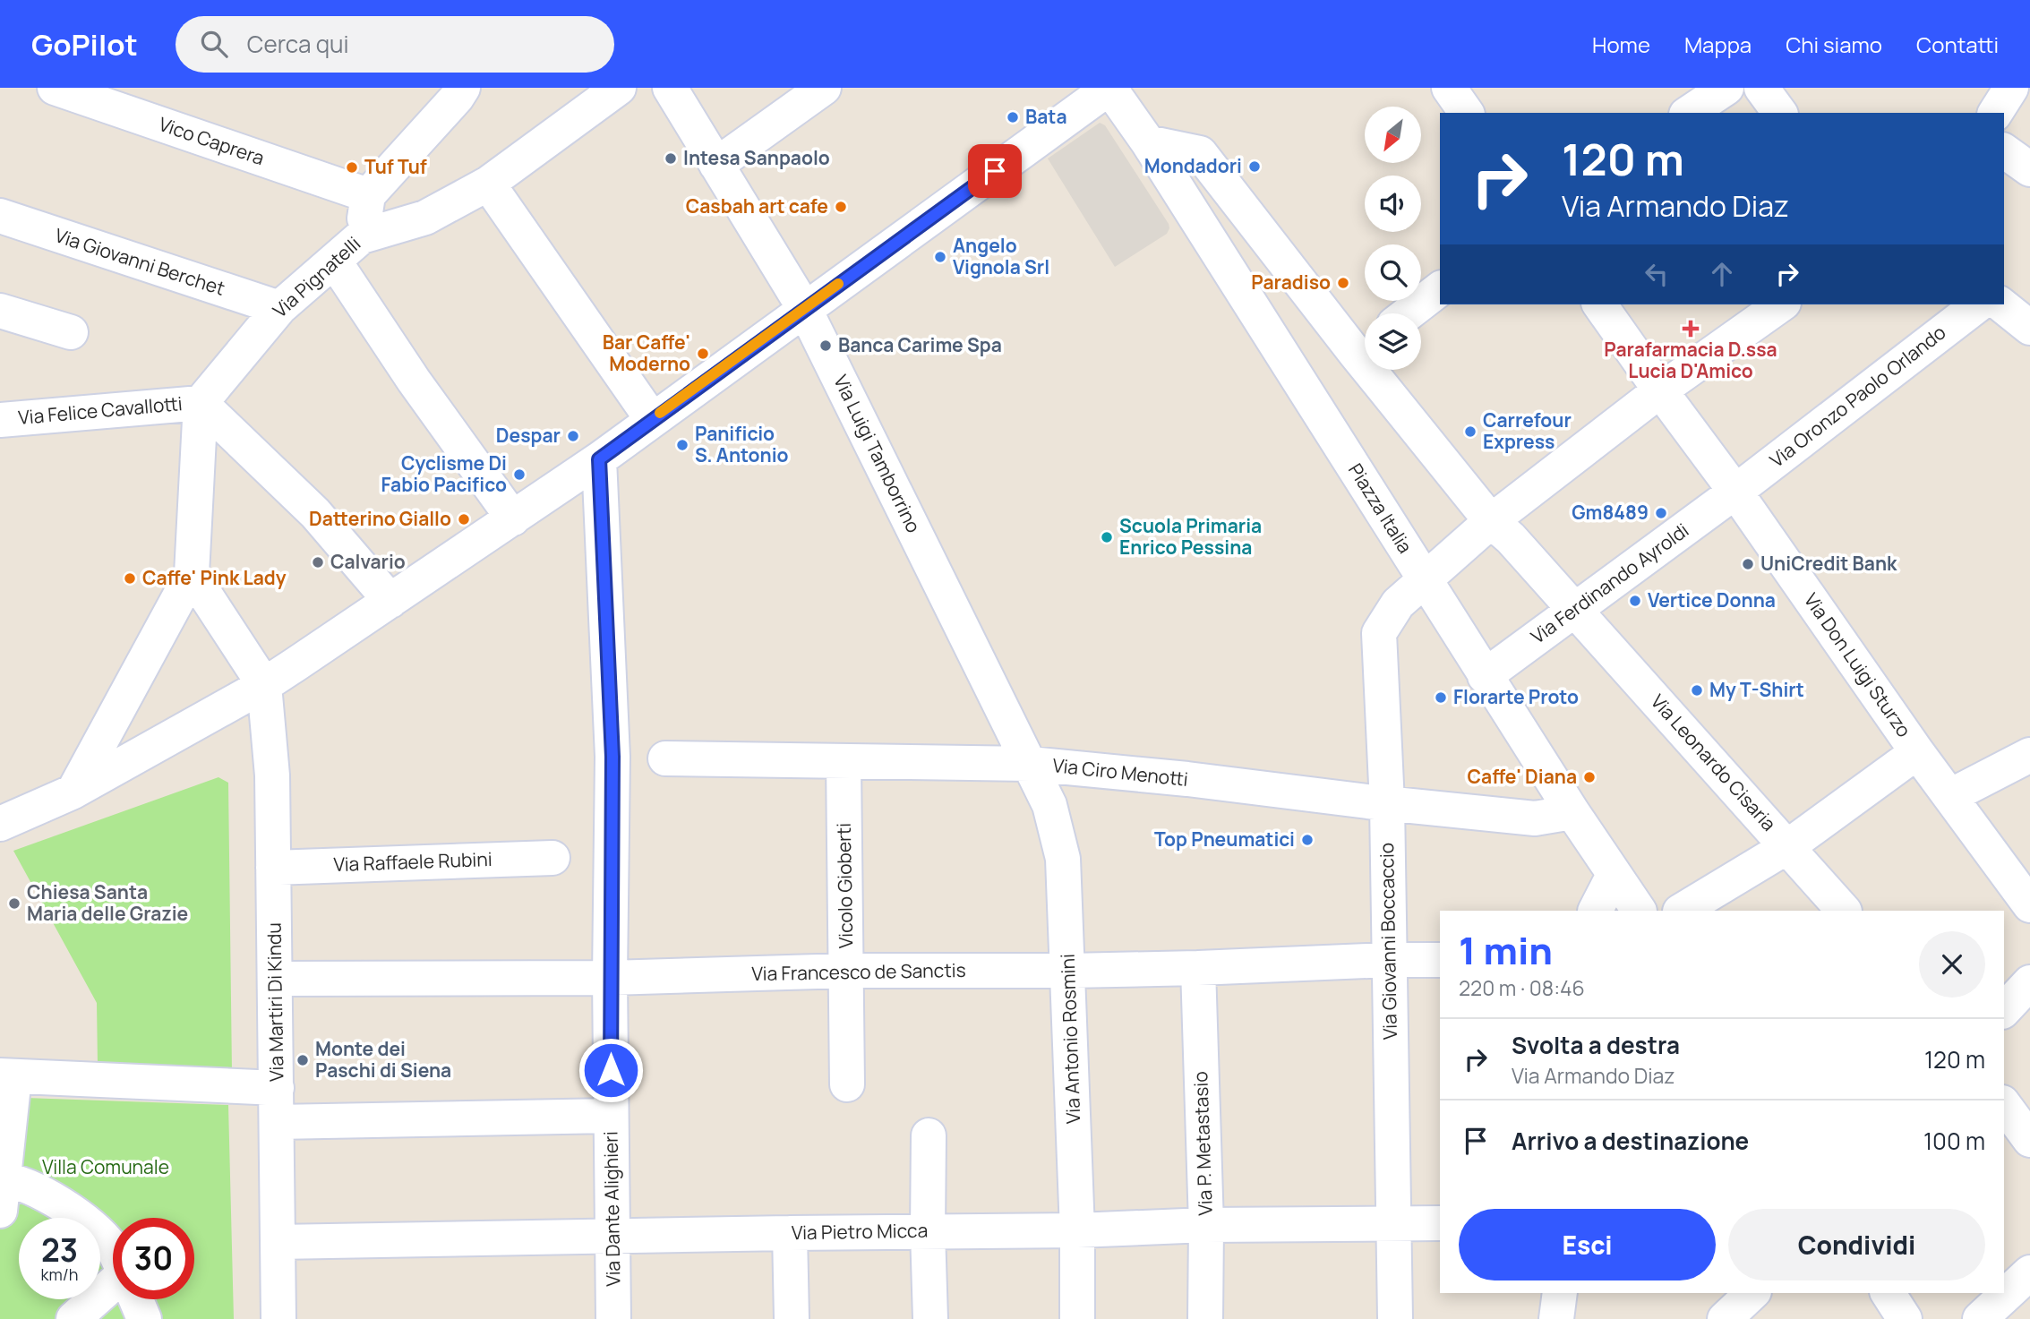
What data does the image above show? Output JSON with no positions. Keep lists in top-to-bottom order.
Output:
{
  "streets": {
    "street": [
      "Vico Caprera",
      "Via Giovanni Berchet",
      "Via Pignatelli",
      "Via Oronzo Paolo Orlando",
      "Via Felice Cavallotti",
      "Via Luigi Tamborrino",
      "Piazza Italia",
      "Via Ferdinando Ayroldi",
      "Via Don Luigi Sturzo",
      "Via Leonardo Cisaria",
      "Via Ciro Menotti",
      "Via Raffaele Rubini",
      "Vicolo Gioberti",
      "Via Giovanni Boccaccio",
      "Via Francesco de Sanctis",
      "Via Martiri Di Kindu",
      "Via Antonio Rosmini",
      "Via P. Metastasio",
      "Via Dante Alighieri",
      "Via Pietro Micca"
    ]
  },
  "crossings": [
    ["Via Giovanni Berchet", "Via Pignatelli"],
    ["Via Pignatelli", "Via Felice Cavallotti"],
    ["Via Oronzo Paolo Orlando", "Via Ferdinando Ayroldi"],
    ["Via Oronzo Paolo Orlando", "Via Don Luigi Sturzo"],
    ["Via Luigi Tamborrino", "Via Ciro Menotti"],
    ["Via Luigi Tamborrino", "Via Antonio Rosmini"],
    ["Piazza Italia", "Via Ferdinando Ayroldi"],
    ["Piazza Italia", "Via Ciro Menotti"],
    ["Piazza Italia", "Via Giovanni Boccaccio"],
    ["Via Ferdinando Ayroldi", "Via Don Luigi Sturzo"],
    ["Via Ferdinando Ayroldi", "Via Leonardo Cisaria"],
    ["Via Ciro Menotti", "Vicolo Gioberti"],
    ["Via Ciro Menotti", "Via Giovanni Boccaccio"],
    ["Via Ciro Menotti", "Via Antonio Rosmini"],
    ["Via Raffaele Rubini", "Via Martiri Di Kindu"],
    ["Vicolo Gioberti", "Via Francesco de Sanctis"],
    ["Via Giovanni Boccaccio", "Via Francesco de Sanctis"],
    ["Via Giovanni Boccaccio", "Via Pietro Micca"],
    ["Via Francesco de Sanctis", "Via Martiri Di Kindu"],
    ["Via Francesco de Sanctis", "Via Antonio Rosmini"],
    ["Via Francesco de Sanctis", "Via P. Metastasio"],
    ["Via Francesco de Sanctis", "Via Dante Alighieri"],
    ["Via Martiri Di Kindu", "Via Pietro Micca"],
    ["Via Antonio Rosmini", "Via Pietro Micca"],
    ["Via P. Metastasio", "Via Pietro Micca"],
    ["Via Dante Alighieri", "Via Pietro Micca"]
  ],
  "parks": ["Villa Comunale"],
  "places": {
    "other": [
      "Bata",
      "Intesa Sanpaolo",
      "Mondadori",
      "Tuf Tuf",
      "Casbah art cafe",
      "Angelo Vignola Srl",
      "Paradiso",
      "Banca Carime Spa",
      "Bar Caffe' Moderno",
      "Carrefour Express",
      "Despar",
      "Panificio S. Antonio",
      "Cyclisme Di Fabio Pacifico",
      "Gm8489",
      "Datterino Giallo",
      "Scuola Primaria Enrico Pessina",
      "Calvario",
      "UniCredit Bank",
      "Caffe' Pink Lady",
      "Vertice Donna",
      "My T-Shirt",
      "Florarte Proto",
      "Caffe' Diana",
      "Top Pneumatici",
      "Chiesa Santa Maria delle Grazie",
      "Monte dei Paschi di Siena"
    ],
    "health": ["Parafarmacia D.ssa Lucia D'Amico"]
  },
  "north": "bottom left",
  "page": {
    "header": "GoPilot",
    "search": "Cerca qui",
    "nav": [
      "Home",
      "Mappa",
      "Chi siamo",
      "Contatti"
    ],
    "turn": ["120 m", "Via Armando Diaz"],
    "heading": ["1 min", "220 m · 08:46"],
    "list": [
      {
        "name": "Svolta a destra",
        "note": "Via Armando Diaz",
        "value": "120 m"
      },
      {
        "name": "Arrivo a destinazione",
        "value": "100 m"
      }
    ],
    "buttons": ["Esci", "Condividi"],
    "speed": "23 km/h",
    "limit": "30"
  }
}
